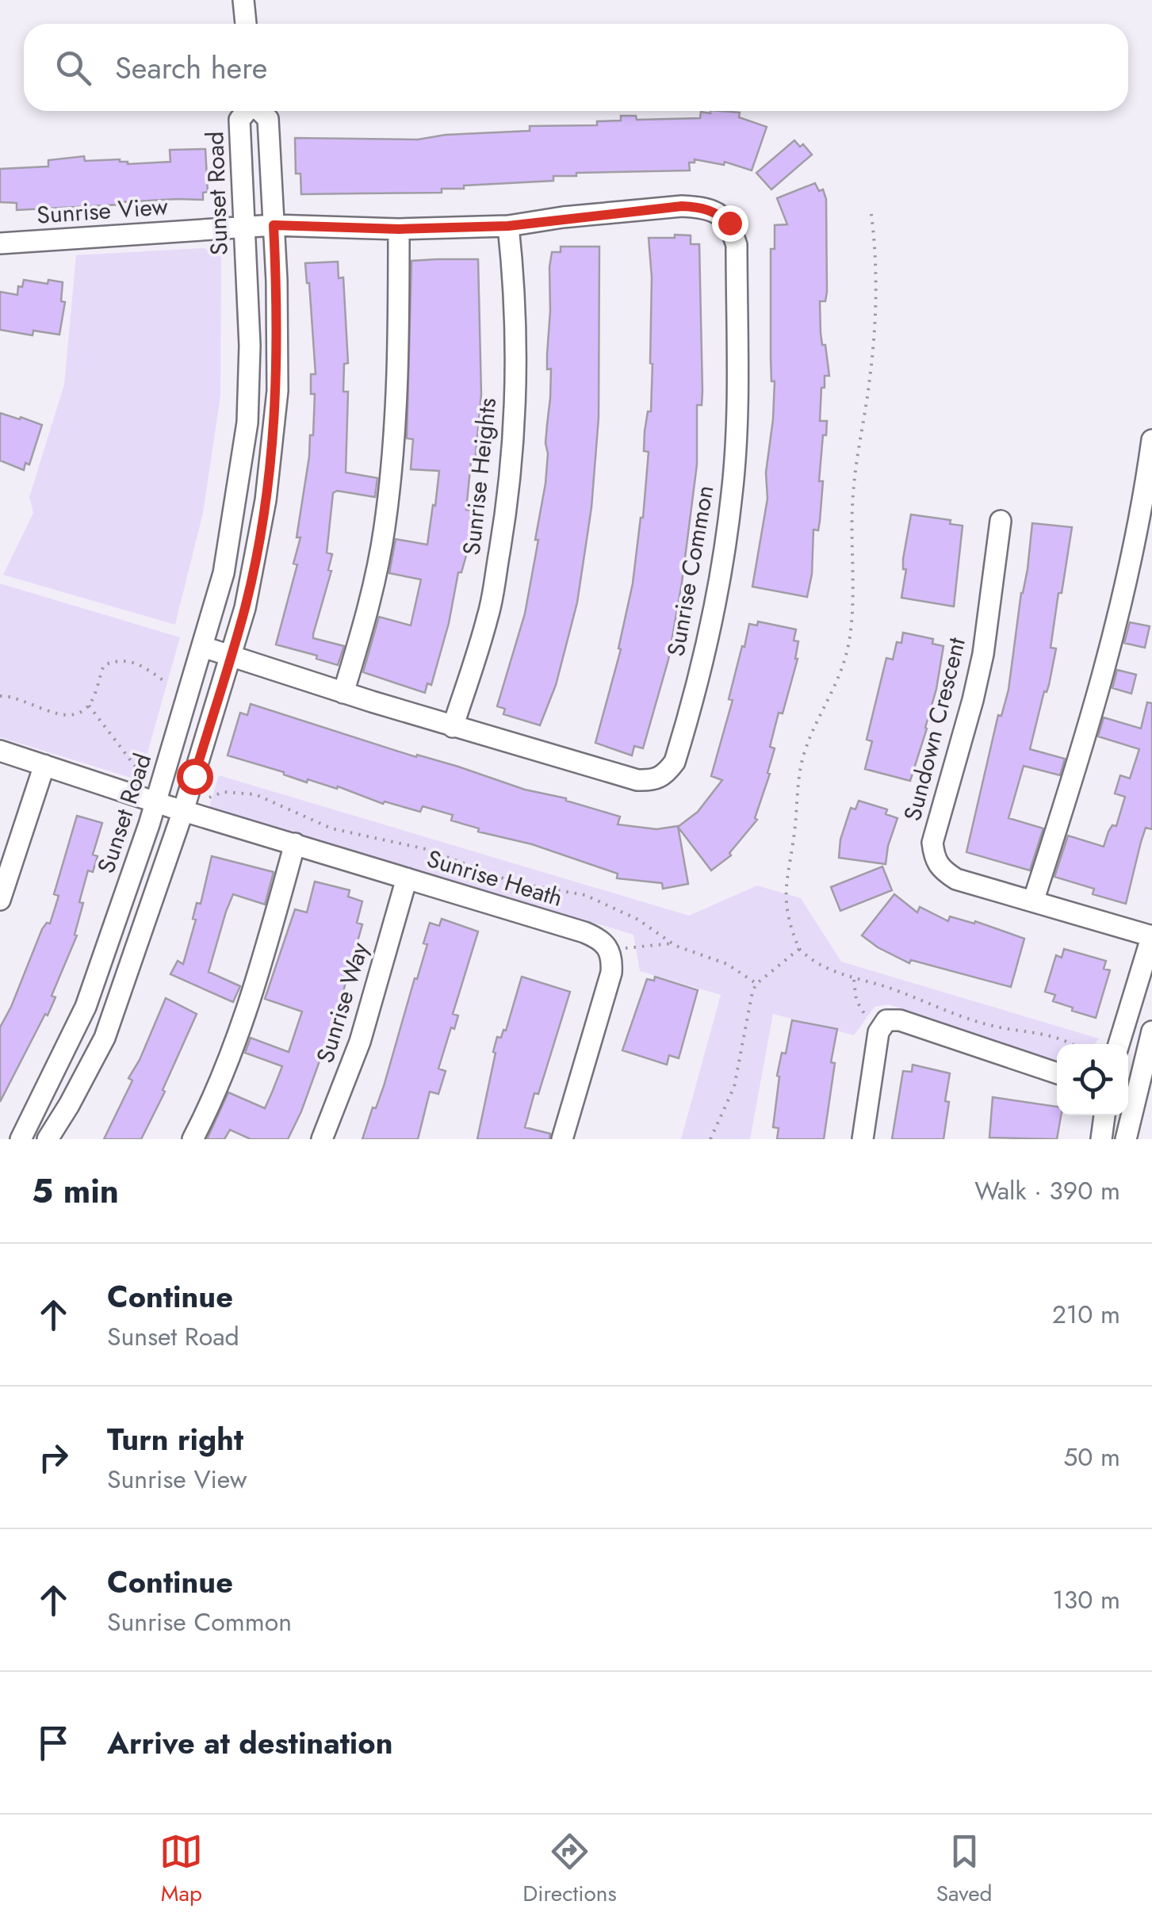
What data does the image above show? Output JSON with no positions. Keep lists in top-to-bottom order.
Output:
{
  "streets": {
    "street": [
      "Sunset Road",
      "Sunrise View",
      "Sunrise Heights",
      "Sunrise Common",
      "Sundown Crescent",
      "Sunrise Heath",
      "Sunrise Way"
    ]
  },
  "crossings": [
    ["Sunset Road", "Sunrise View"],
    ["Sunset Road", "Sunrise Common"],
    ["Sunset Road", "Sunrise Heath"],
    ["Sunrise View", "Sunrise Common"],
    ["Sunrise Heights", "Sunrise Common"],
    ["Sunrise Heath", "Sunrise Way"]
  ],
  "page": {
    "search": "Search here",
    "heading": ["5 min", "Walk · 390 m"],
    "list": [
      ["Continue", "Sunset Road", "210 m"],
      ["Turn right", "Sunrise View", "50 m"],
      ["Continue", "Sunrise Common", "130 m"],
      "Arrive at destination"
    ],
    "nav": ["Map", "Directions", "Saved"]
  }
}
